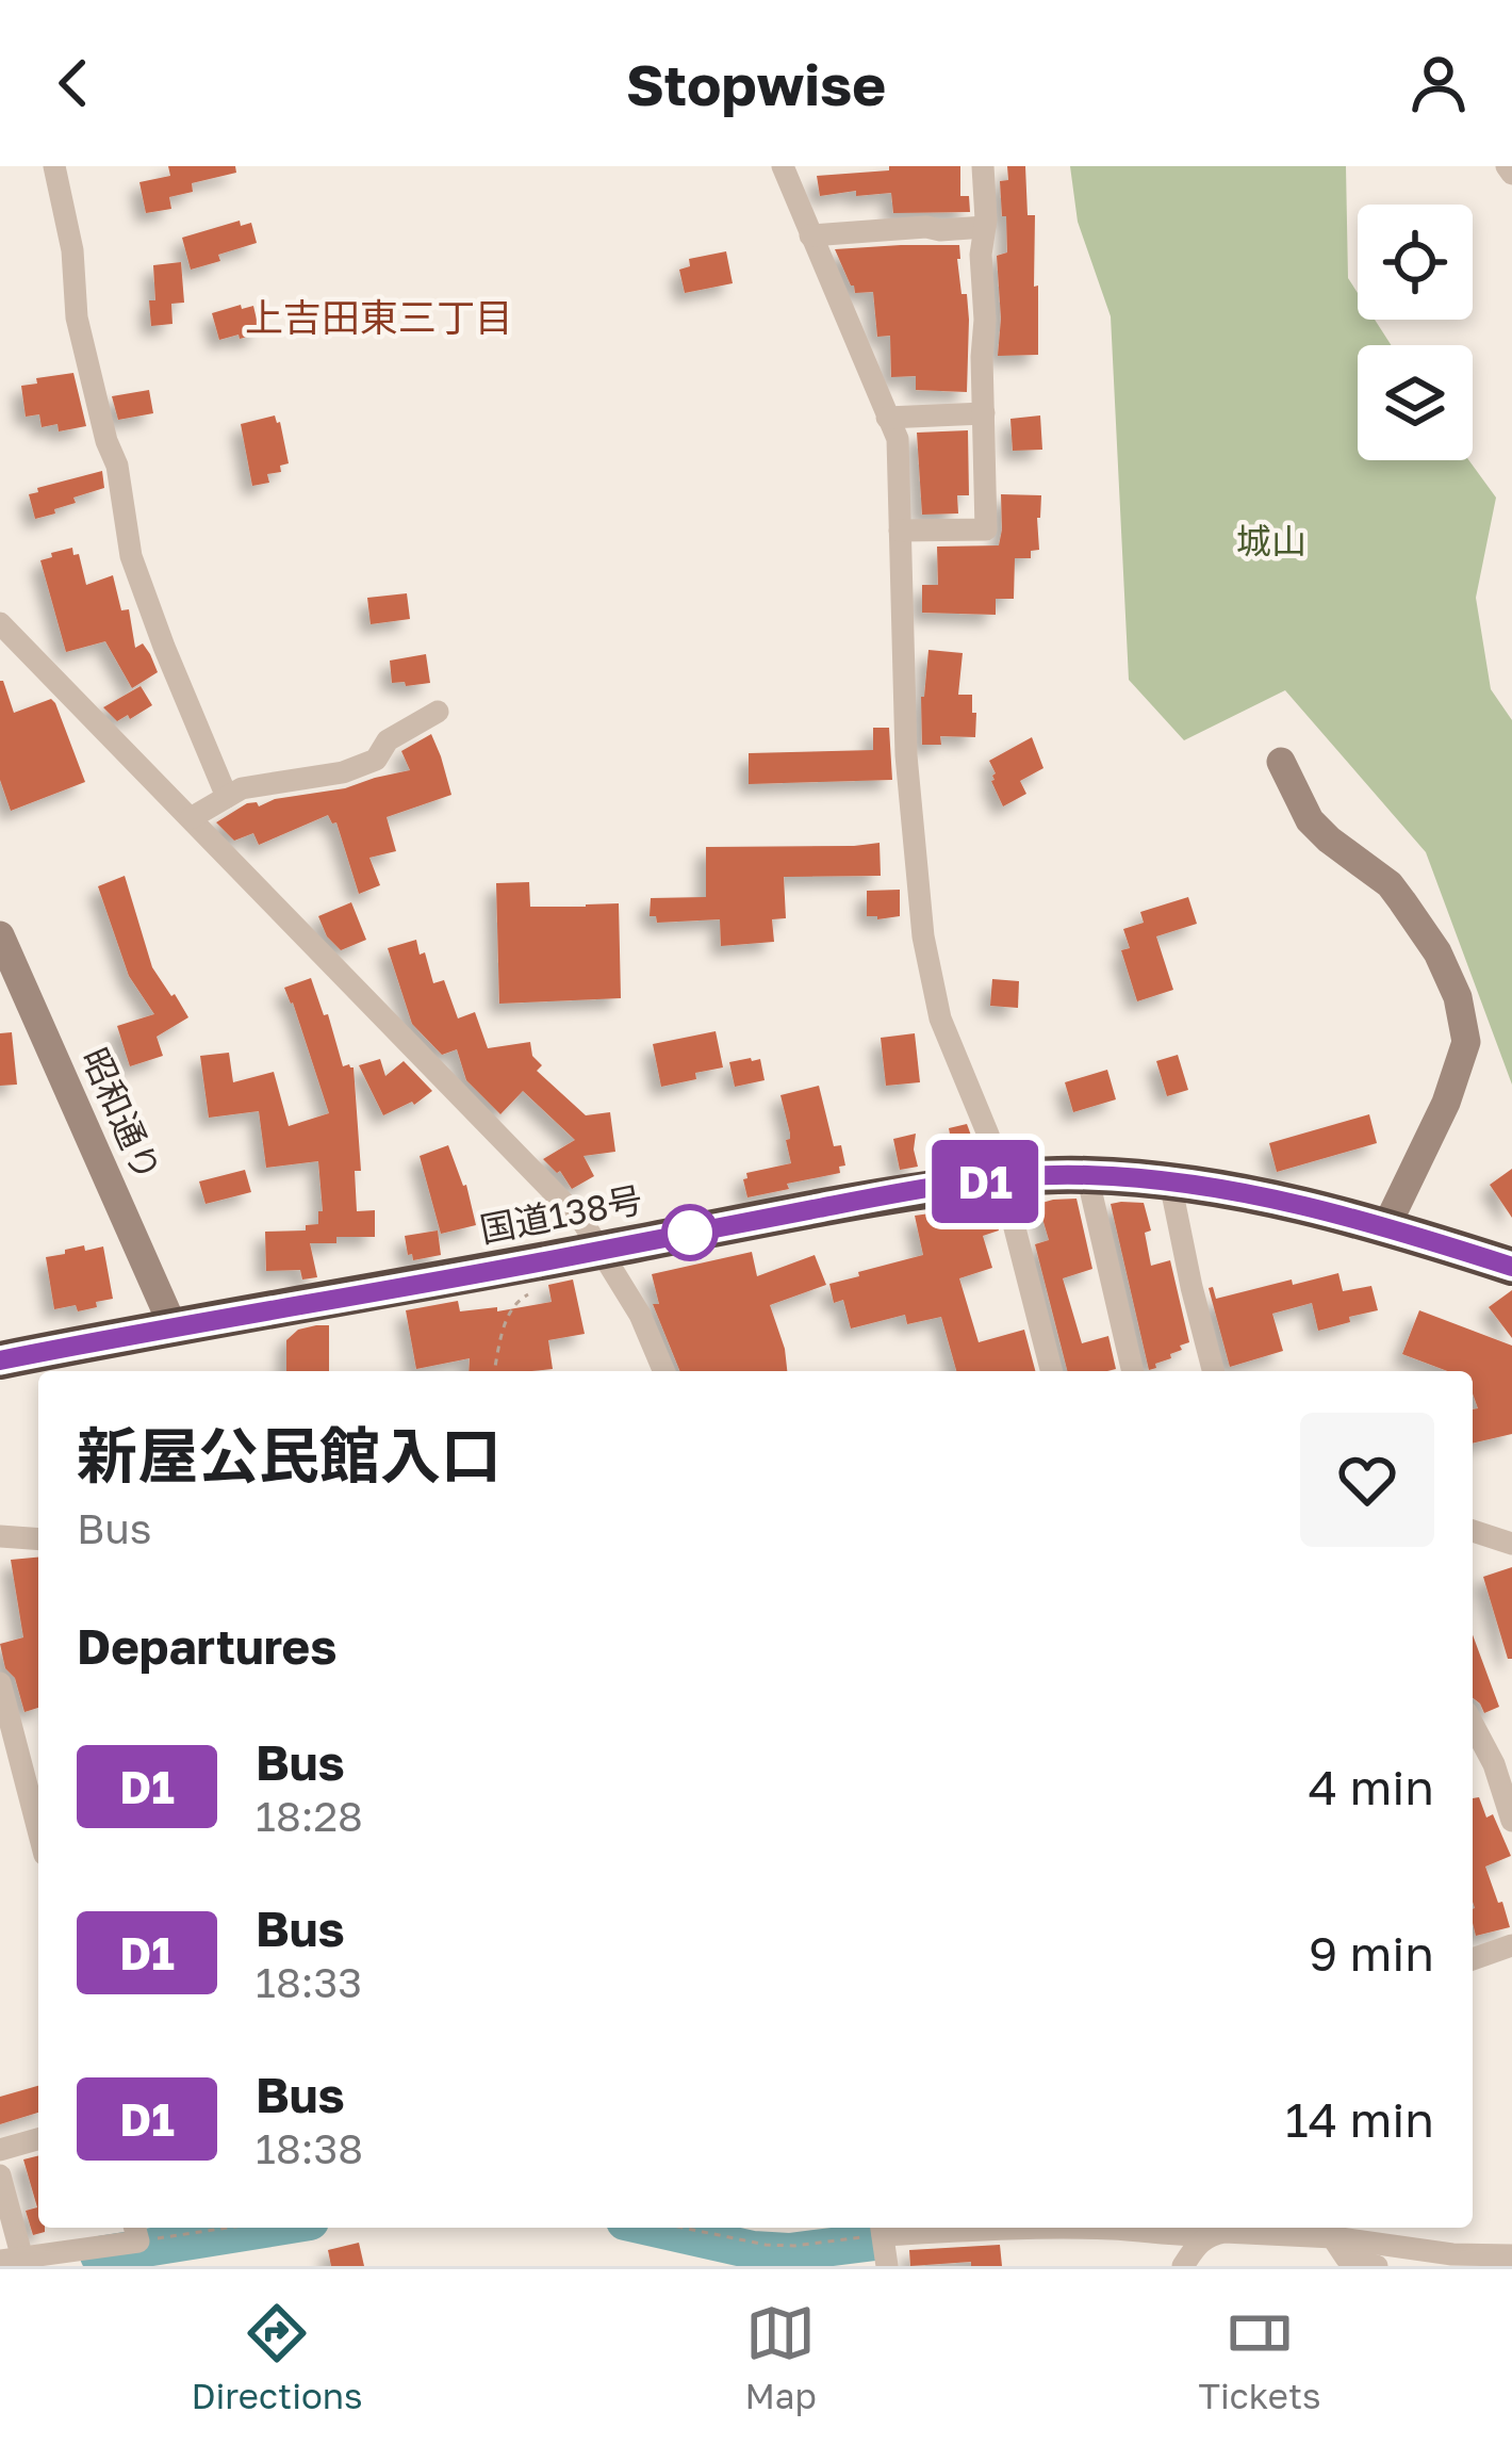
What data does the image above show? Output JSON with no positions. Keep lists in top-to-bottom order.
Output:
{
  "streets": {
    "highway": ["国道138号"],
    "street": ["昭和通り"]
  },
  "crossings": [
    ["昭和通り", "国道138号"]
  ],
  "districts": ["上吉田東三丁目"],
  "parks": ["城山"],
  "lines": ["bus line D1"],
  "page": {
    "header": "Stopwise",
    "on_map": "D1",
    "heading": [
      ["新屋公民館入口", "Bus"],
      "Departures"
    ],
    "list": [
      {
        "mark": "D1",
        "name": "Bus",
        "note": "18:28",
        "value": "4 min"
      },
      {
        "mark": "D1",
        "name": "Bus",
        "note": "18:33",
        "value": "9 min"
      },
      {
        "mark": "D1",
        "name": "Bus",
        "note": "18:38",
        "value": "14 min"
      }
    ],
    "tabs": ["Directions", "Map", "Tickets"]
  }
}
